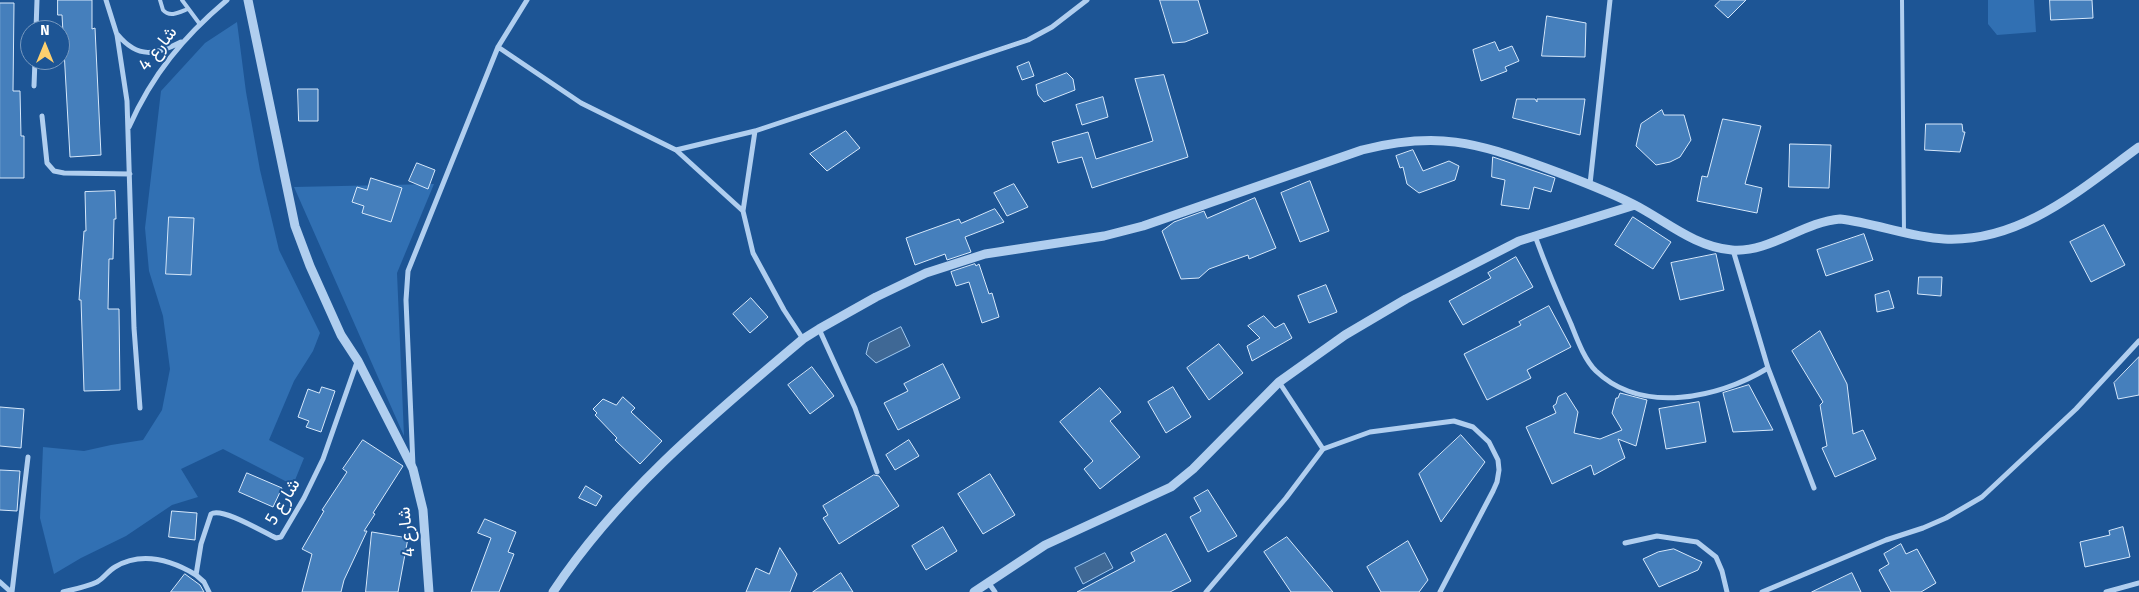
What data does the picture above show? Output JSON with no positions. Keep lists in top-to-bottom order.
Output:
{
  "streets": {
    "street": ["شارع 4", "شارع 5"]
  },
  "crossings": [
    ["شارع 4", "شارع 5"]
  ],
  "north": "top"
}
